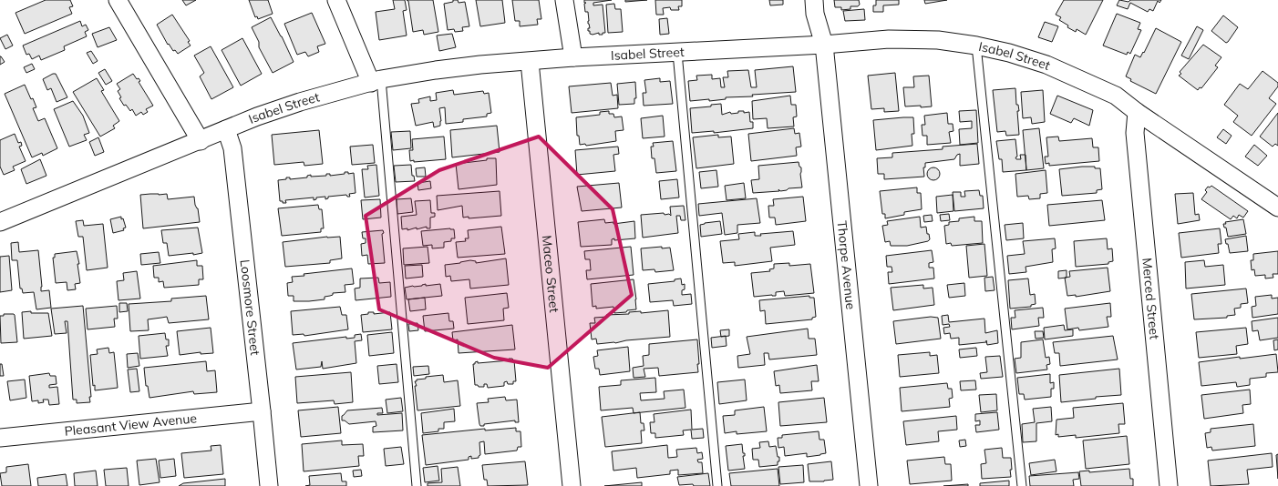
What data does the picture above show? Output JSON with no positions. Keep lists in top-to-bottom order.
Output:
{
  "streets": {
    "street": [
      "Isabel Street",
      "Thorpe Avenue",
      "Maceo Street",
      "Merced Street",
      "Loosmore Street",
      "Pleasant View Avenue"
    ]
  },
  "crossings": [
    ["Isabel Street", "Thorpe Avenue"],
    ["Isabel Street", "Maceo Street"],
    ["Isabel Street", "Merced Street"],
    ["Isabel Street", "Loosmore Street"],
    ["Loosmore Street", "Pleasant View Avenue"]
  ]
}
